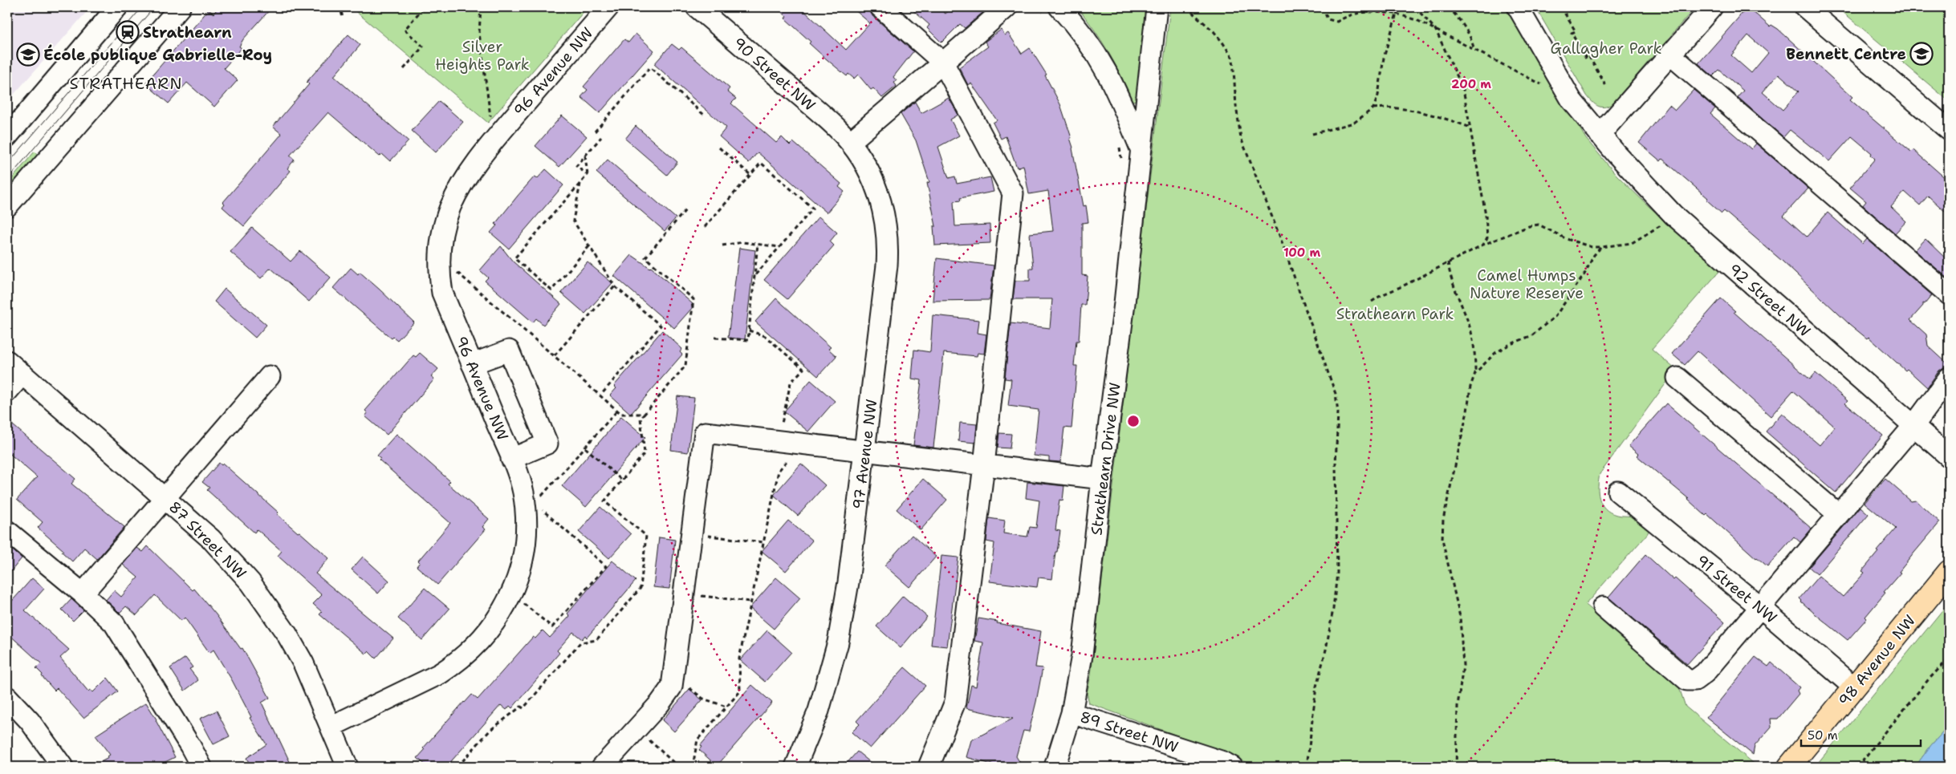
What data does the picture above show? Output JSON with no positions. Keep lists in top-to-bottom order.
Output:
{
  "streets": {
    "main road": ["98 Avenue NW"],
    "street": [
      "96 Avenue NW",
      "90 Street NW",
      "92 Street NW",
      "97 Avenue NW",
      "Strathearn Drive NW",
      "87 Street NW",
      "91 Street NW",
      "89 Street NW"
    ]
  },
  "crossings": [
    ["96 Avenue NW", "87 Street NW"],
    ["90 Street NW", "97 Avenue NW"],
    ["Strathearn Drive NW", "89 Street NW"],
    ["91 Street NW", "98 Avenue NW"]
  ],
  "districts": ["STRATHEARN"],
  "parks": [
    "Silver Heights Park",
    "Gallagher Park",
    "Camel Humps Nature Reserve",
    "Strathearn Park"
  ],
  "places": {
    "station": ["Strathearn"],
    "school or university": ["Bennett Centre", "École publique Gabrielle-Roy"]
  },
  "scale_bar": "50 m",
  "rings": ["200 m", "100 m"]
}
